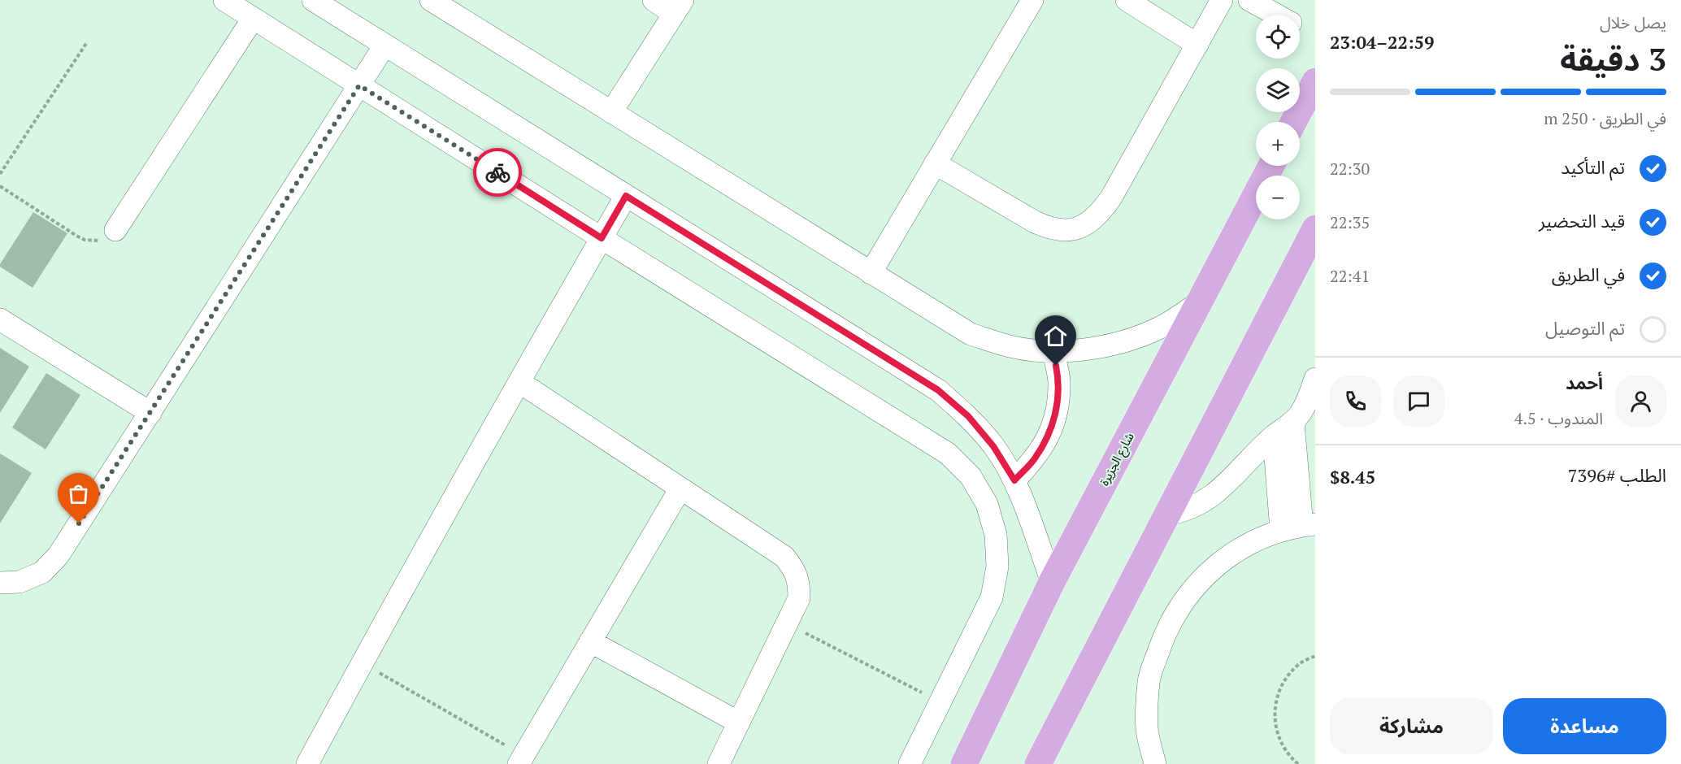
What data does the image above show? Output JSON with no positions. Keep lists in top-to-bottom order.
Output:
{
  "streets": {
    "main road": ["شارع الجزيرة"]
  },
  "page": {
    "heading": ["3 دقيقة", "يصل خلال", "22:59–23:04"],
    "panel": [
      "أحمد",
      "المندوب · 4.5",
      "الطلب #7396",
      "$8.45"
    ],
    "map_buttons": ["+", "−"],
    "bar": "في الطريق · 250 m",
    "list": [
      ["تم التأكيد", "22:30"],
      ["قيد التحضير", "22:35"],
      ["في الطريق", "22:41"],
      "تم التوصيل"
    ],
    "buttons": ["مساعدة", "مشاركة"]
  }
}
